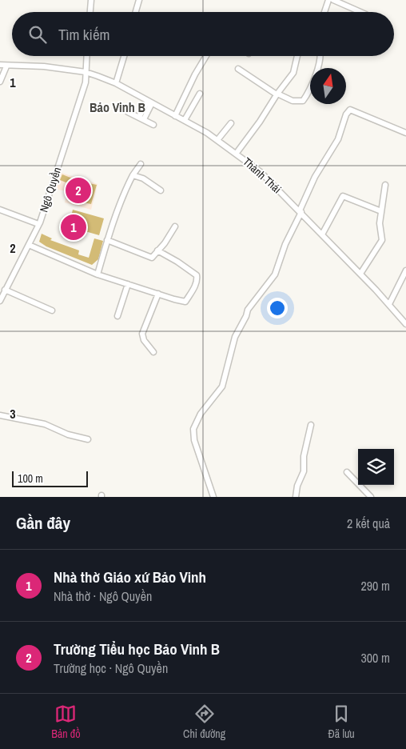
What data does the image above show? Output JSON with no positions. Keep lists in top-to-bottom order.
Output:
{
  "streets": {
    "street": ["Thành Thái", "Ngô Quyền"]
  },
  "crossings": [
    ["Thành Thái", "Ngô Quyền"]
  ],
  "districts": ["Bảo Vinh B"],
  "scale_bar": "100 m",
  "north": "top",
  "page": {
    "search": "Tìm kiếm",
    "pins": ["2", "1"],
    "scale": "100 m",
    "heading": ["Gần đây", "2 kết quả"],
    "list": [
      {
        "mark": "1",
        "name": "Nhà thờ Giáo xứ Bảo Vinh",
        "note": "Nhà thờ · Ngô Quyền",
        "value": "290 m"
      },
      {
        "mark": "2",
        "name": "Trường Tiểu học Bảo Vinh B",
        "note": "Trường học · Ngô Quyền",
        "value": "300 m"
      }
    ],
    "nav": ["Bản đồ", "Chỉ đường", "Đã lưu"]
  },
  "grid": {
    "rows": ["1", "2", "3"]
  }
}
